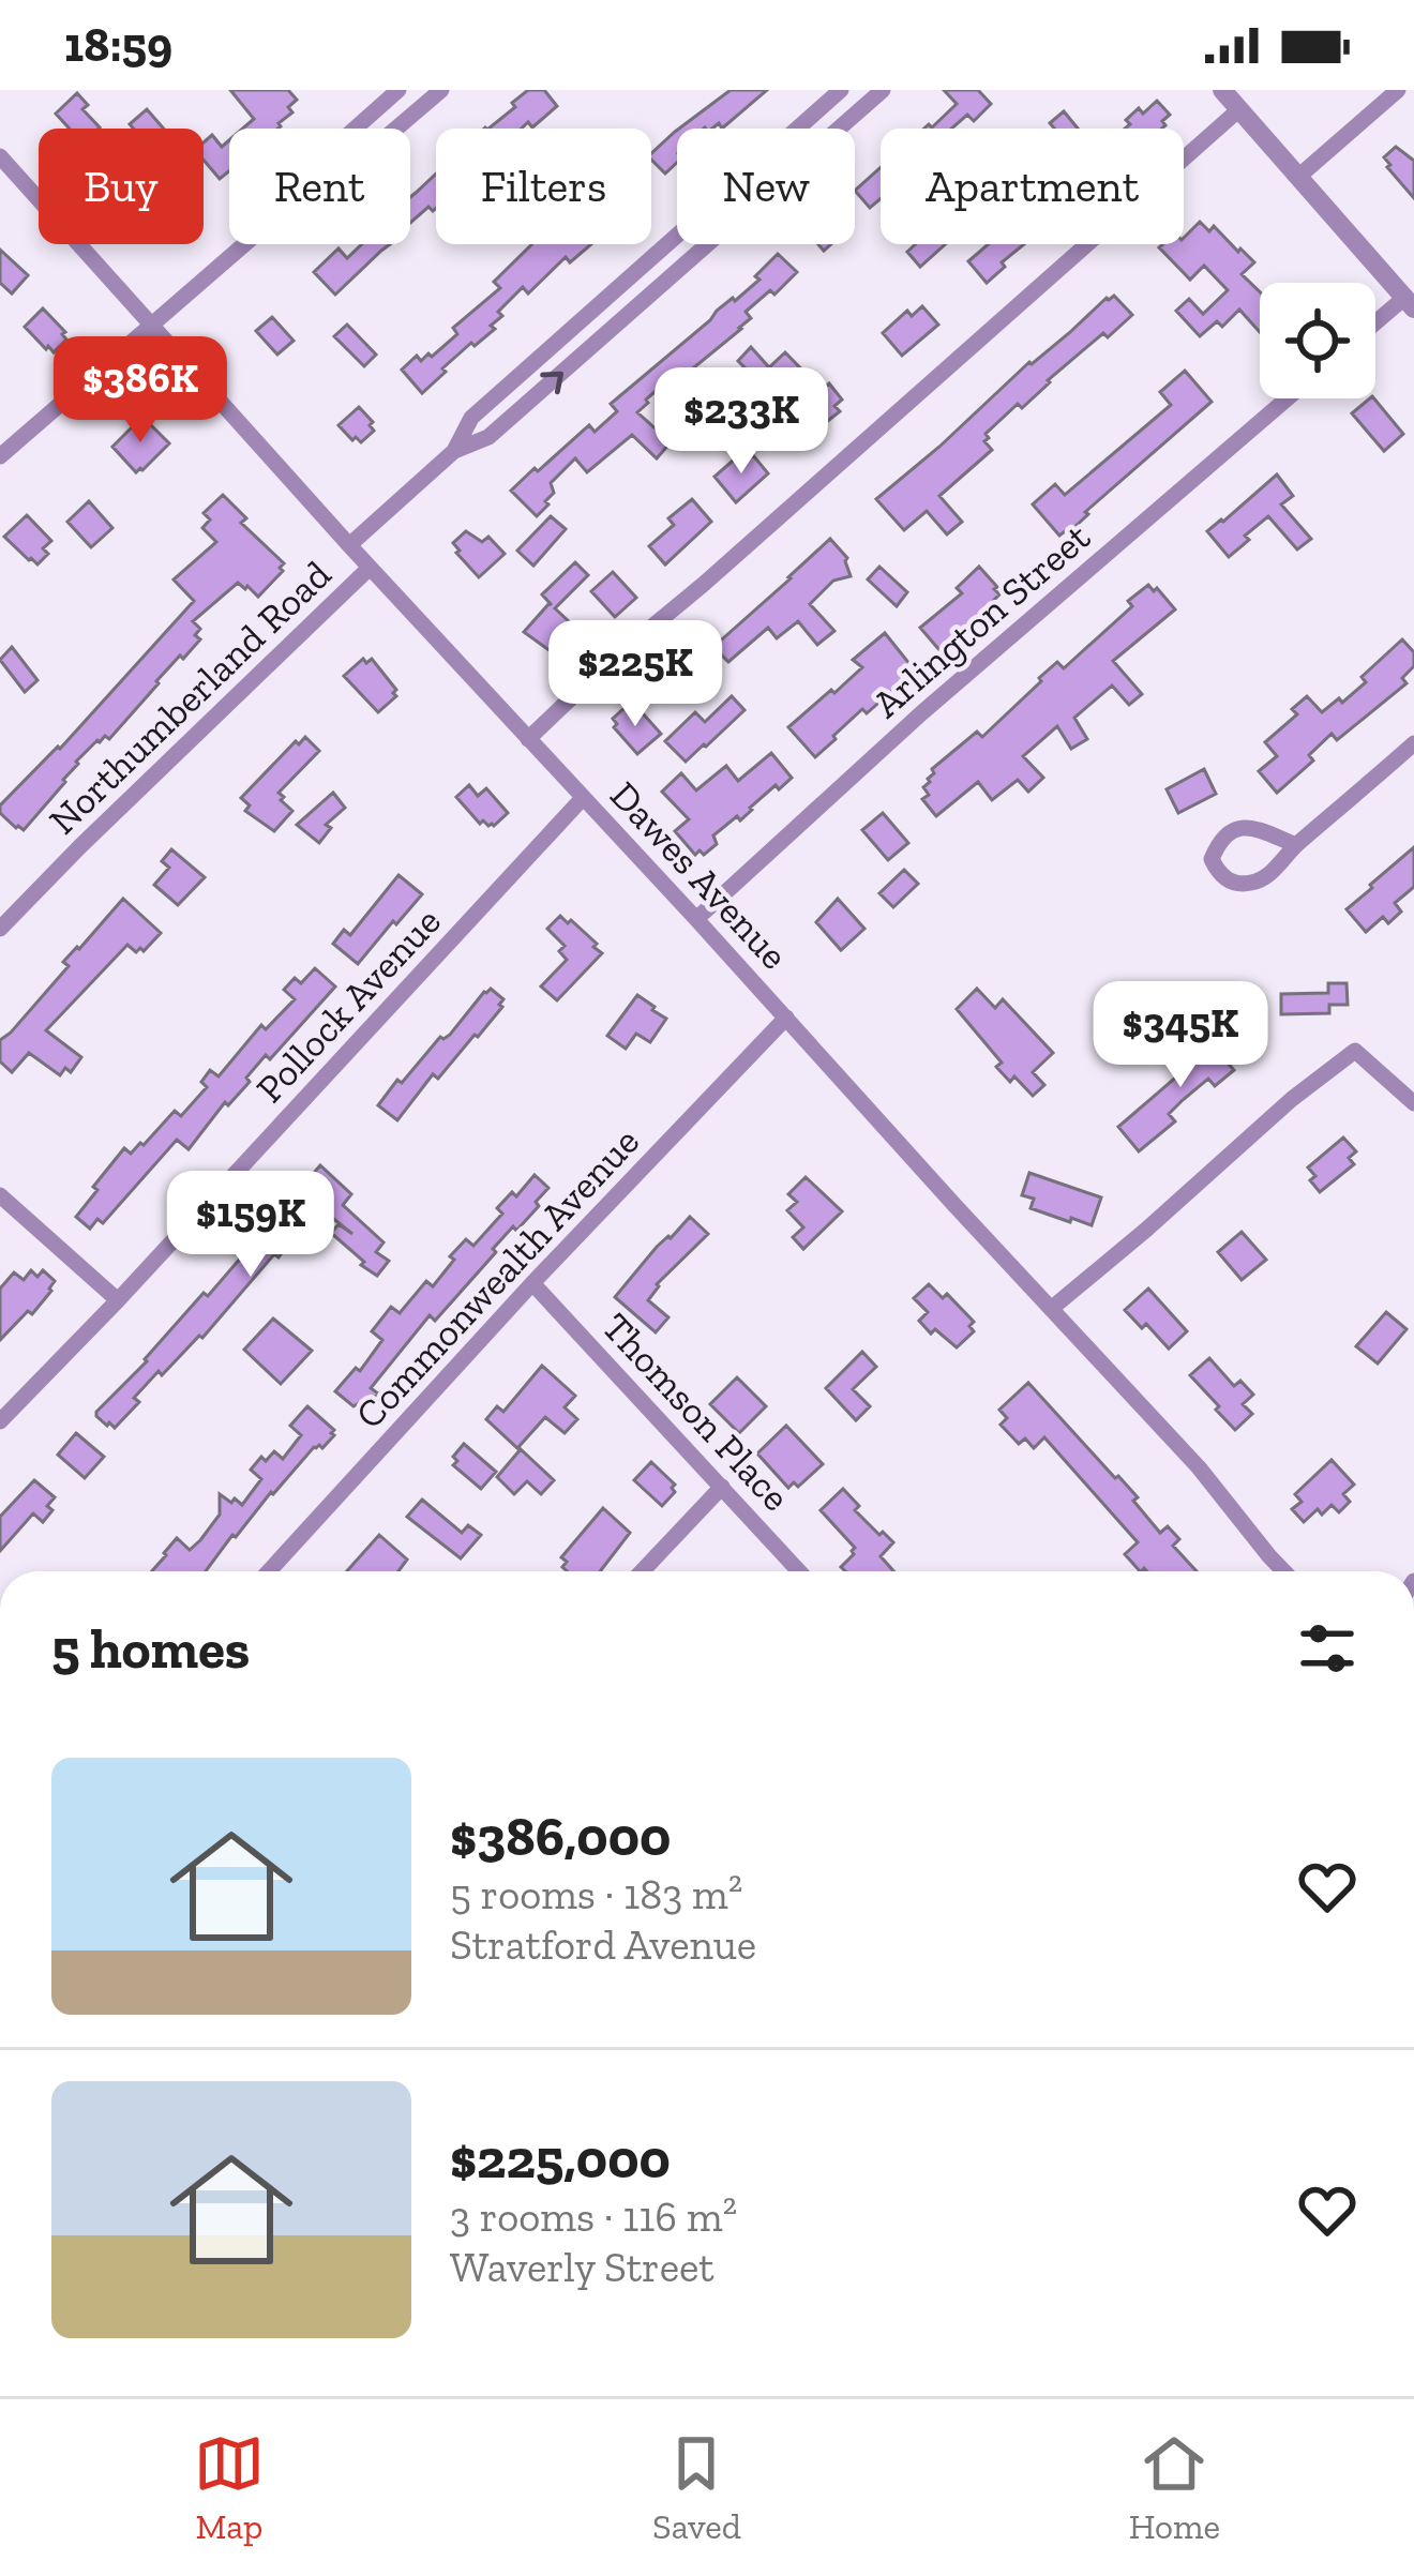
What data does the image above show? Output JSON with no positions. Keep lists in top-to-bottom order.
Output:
{
  "streets": {
    "street": [
      "Arlington Street",
      "Northumberland Road",
      "Dawes Avenue",
      "Pollock Avenue",
      "Commonwealth Avenue",
      "Thomson Place"
    ]
  },
  "crossings": [
    ["Arlington Street", "Dawes Avenue"],
    ["Northumberland Road", "Dawes Avenue"],
    ["Dawes Avenue", "Pollock Avenue"],
    ["Dawes Avenue", "Commonwealth Avenue"],
    ["Commonwealth Avenue", "Thomson Place"]
  ],
  "page": {
    "status": "18:59",
    "chip": [
      "Buy",
      "Rent",
      "Filters",
      "New",
      "Apartment"
    ],
    "price": [
      "$386K",
      "$233K",
      "$225K",
      "$345K",
      "$159K"
    ],
    "heading": "5 homes",
    "list": [
      {
        "name": "$386,000",
        "note": "5 rooms · 183 m² · Stratford Avenue"
      },
      {
        "name": "$225,000",
        "note": "3 rooms · 116 m² · Waverly Street"
      }
    ],
    "tabs": ["Map", "Saved", "Home"]
  }
}
